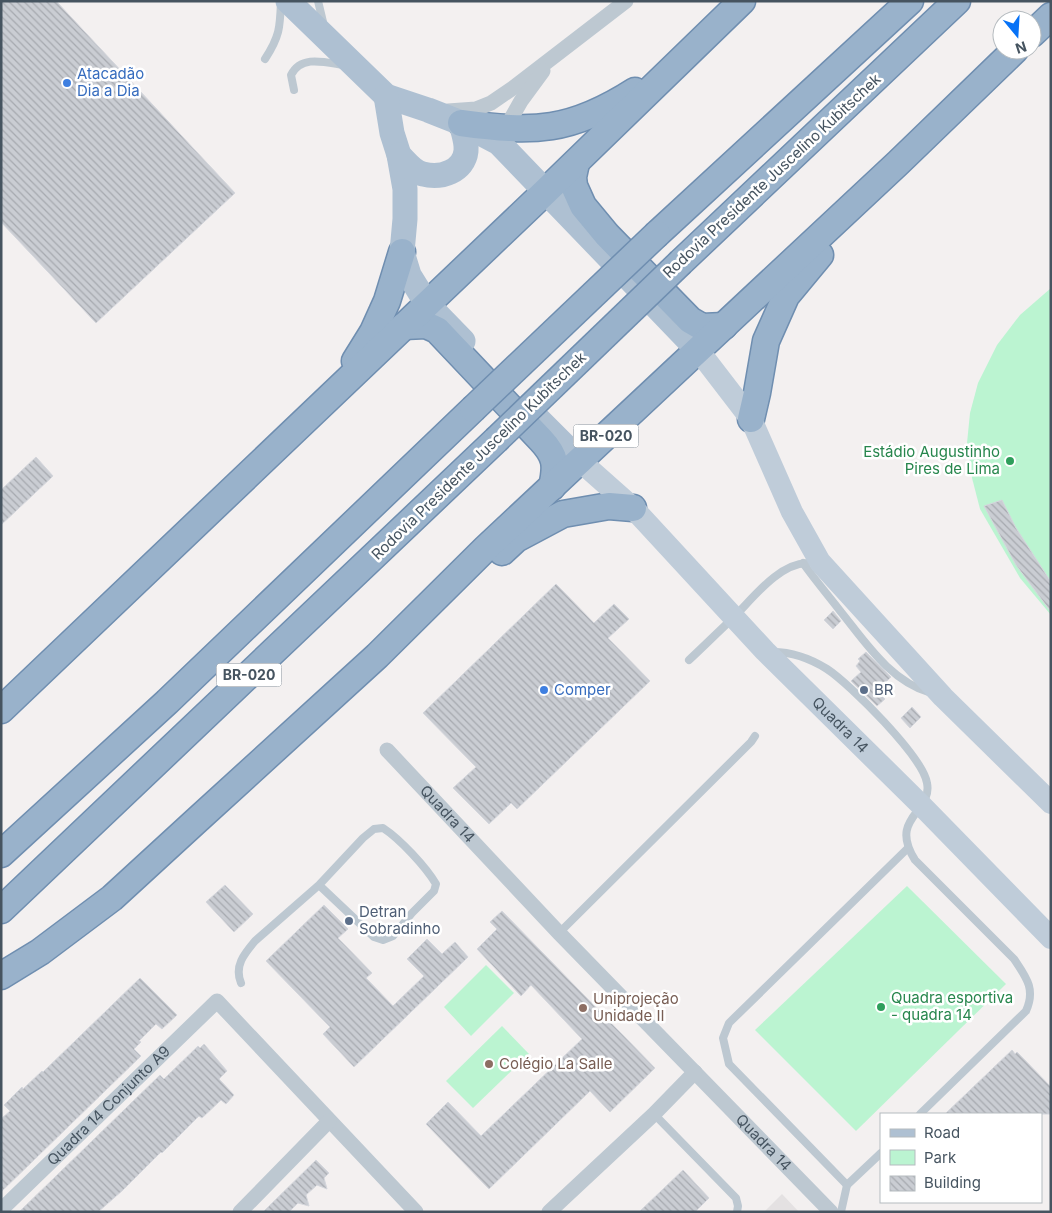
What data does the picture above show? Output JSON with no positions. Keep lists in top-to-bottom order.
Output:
{
  "streets": {
    "highway": ["Rodovia Presidente Juscelino Kubitschek", "BR-020"],
    "main road": ["Quadra 14"],
    "street": ["Quadra 14 Conjunto A9"]
  },
  "crossings": [
    ["BR-020", "Quadra 14"]
  ],
  "places": [
    "Atacadão Dia a Dia",
    "Estádio Augustinho Pires de Lima",
    "Comper",
    "BR",
    "Detran Sobradinho",
    "Quadra esportiva - quadra 14",
    "Uniprojeção Unidade II",
    "Colégio La Salle"
  ],
  "legend": ["Road", "Park", "Building"],
  "north": "bottom"
}
